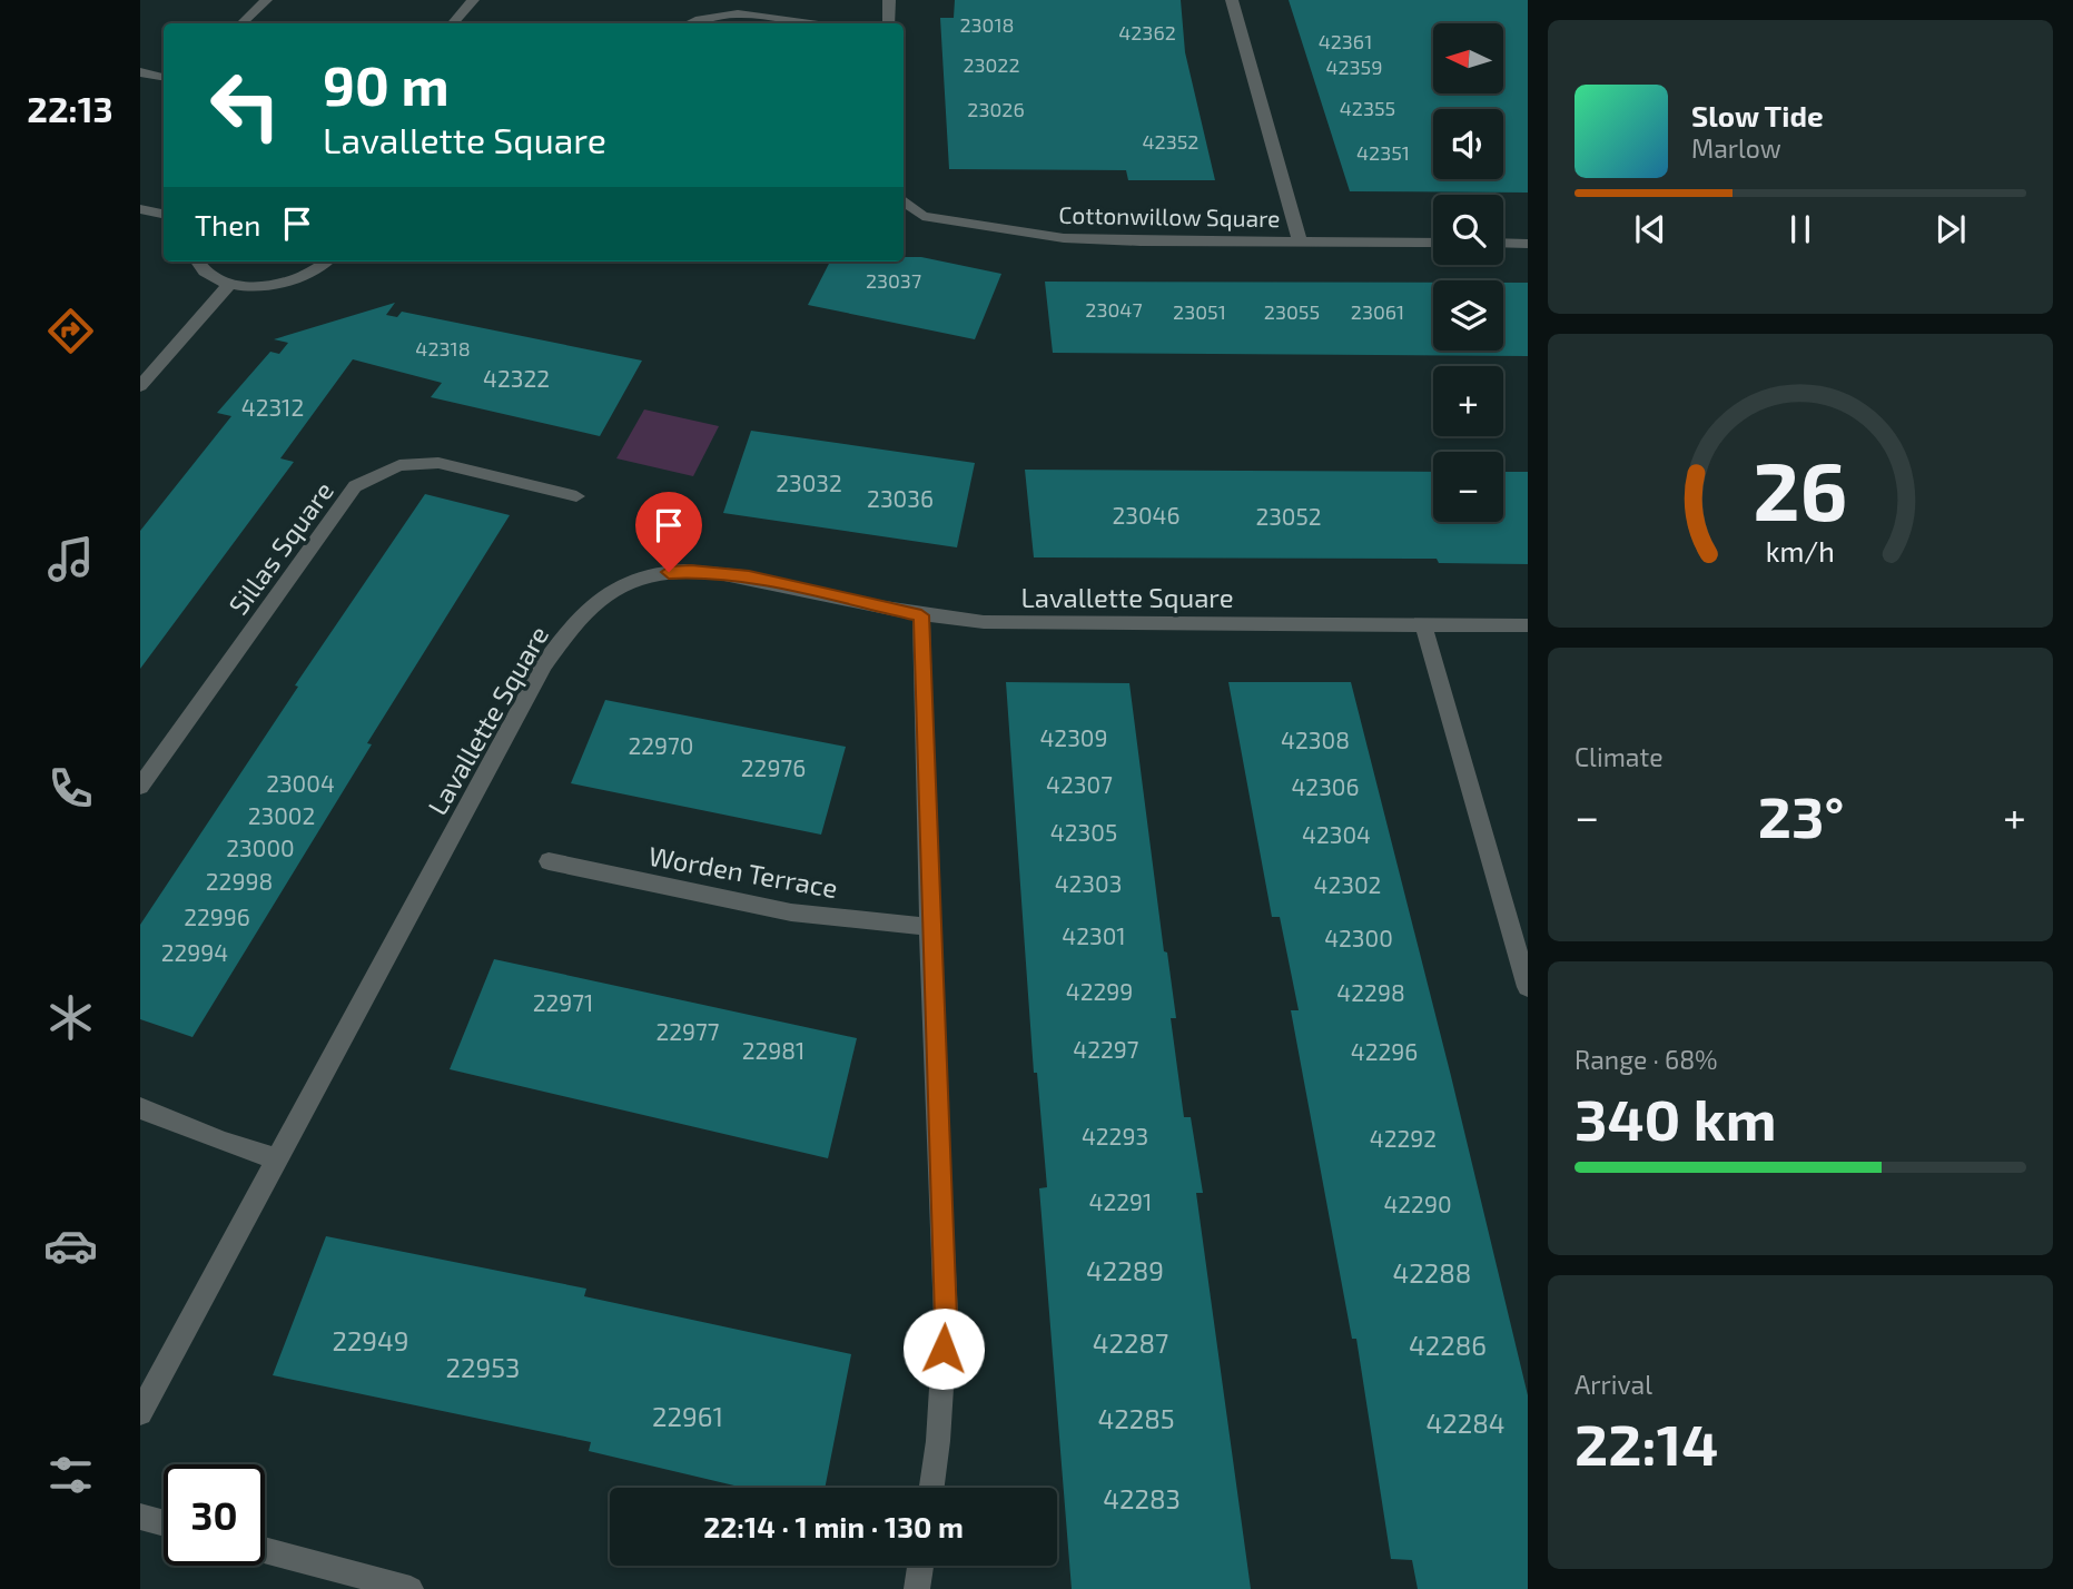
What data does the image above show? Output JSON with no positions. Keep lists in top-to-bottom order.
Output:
{
  "streets": {
    "street": [
      "Cottonwillow Square",
      "Sillas Square",
      "Lavallette Square",
      "Worden Terrace"
    ]
  },
  "house_numbers": [
    "23018",
    "42362",
    "42361",
    "23022",
    "42359",
    "42355",
    "23026",
    "42352",
    "42351",
    "23037",
    "23047",
    "23051",
    "23055",
    "23061",
    "42318",
    "42322",
    "42312",
    "23032",
    "23036",
    "23046",
    "23052",
    "42309",
    "42308",
    "22970",
    "22976",
    "23004",
    "42307",
    "42306",
    "23002",
    "42305",
    "42304",
    "23000",
    "22998",
    "42303",
    "42302",
    "22996",
    "42301",
    "42300",
    "22994",
    "42299",
    "42298",
    "22971",
    "22977",
    "42297",
    "22981",
    "42296",
    "42293",
    "42292",
    "42291",
    "42290",
    "42289",
    "42288",
    "22949",
    "42287",
    "42286",
    "22953",
    "22961",
    "42285",
    "42284",
    "42283"
  ],
  "north": "left",
  "page": {
    "tabs": "22:13",
    "map_buttons": ["+", "−"],
    "turn": ["90 m", "Lavallette Square"],
    "song": ["Slow Tide", "Marlow"],
    "then": "Then",
    "tile": [
      "Climate",
      ["Range · 68%", "340 km"],
      ["Arrival", "22:14"]
    ],
    "heat": ["−", "23°", "+"],
    "limit": "30",
    "trip": "22:14 · 1 min · 130 m",
    "gauge": ["26", "km/h"]
  }
}
